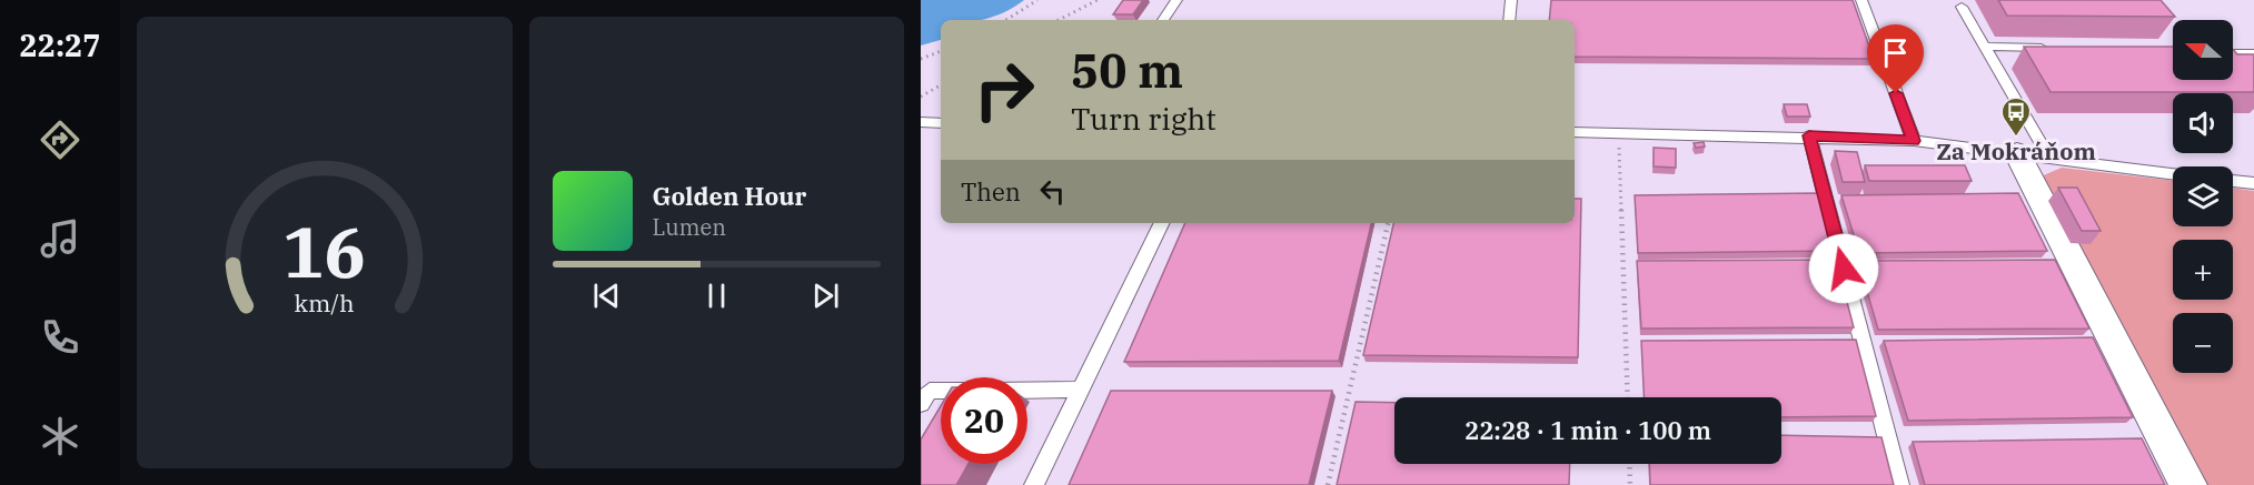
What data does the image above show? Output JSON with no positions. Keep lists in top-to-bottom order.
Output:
{
  "places": {
    "bus stop": ["Za Mokráňom"]
  },
  "north": "left",
  "page": {
    "tabs": "22:27",
    "map_buttons": ["+", "−"],
    "turn": ["50 m", "Turn right"],
    "then": "Then",
    "song": ["Golden Hour", "Lumen"],
    "limit": "20",
    "trip": "22:28 · 1 min · 100 m",
    "gauge": ["16", "km/h"]
  }
}
